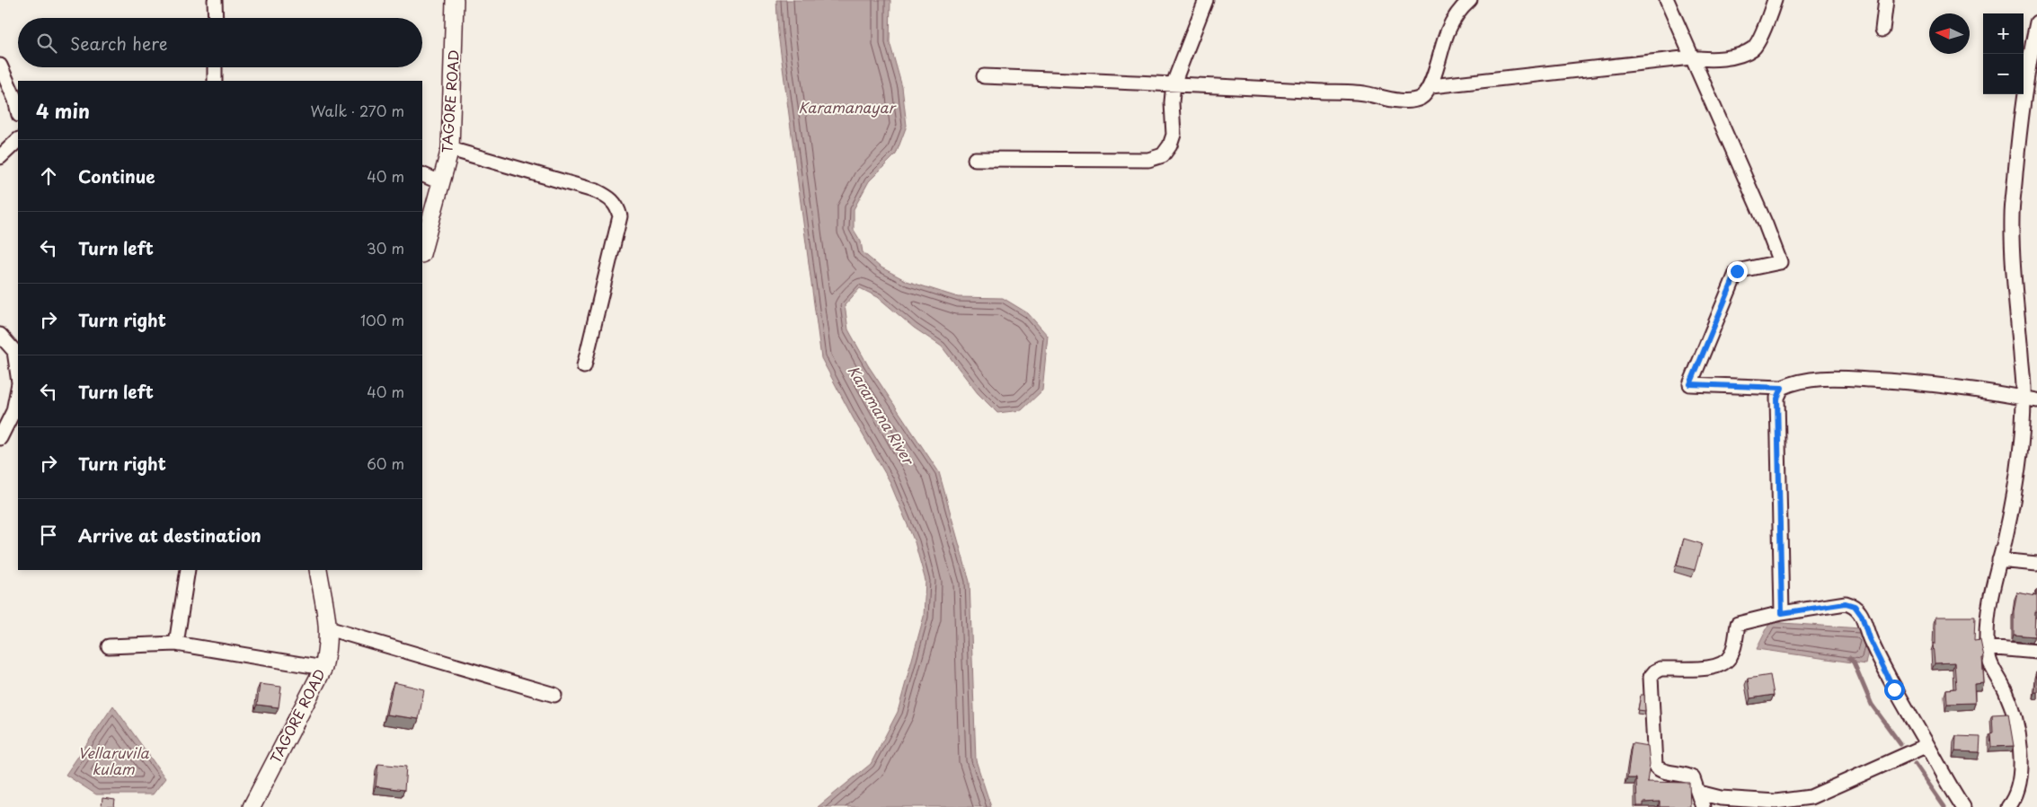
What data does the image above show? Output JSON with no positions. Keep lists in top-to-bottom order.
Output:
{
  "streets": {
    "street": ["TAGORE ROAD"]
  },
  "water": ["Karamanayar", "Karamana River", "Vellaruvila kulam"],
  "north": "left",
  "page": {
    "map_buttons": ["+", "−"],
    "search": "Search here",
    "heading": ["4 min", "Walk · 270 m"],
    "list": [
      ["Continue", "40 m"],
      ["Turn left", "30 m"],
      ["Turn right", "100 m"],
      ["Turn left", "40 m"],
      ["Turn right", "60 m"],
      "Arrive at destination"
    ]
  }
}
